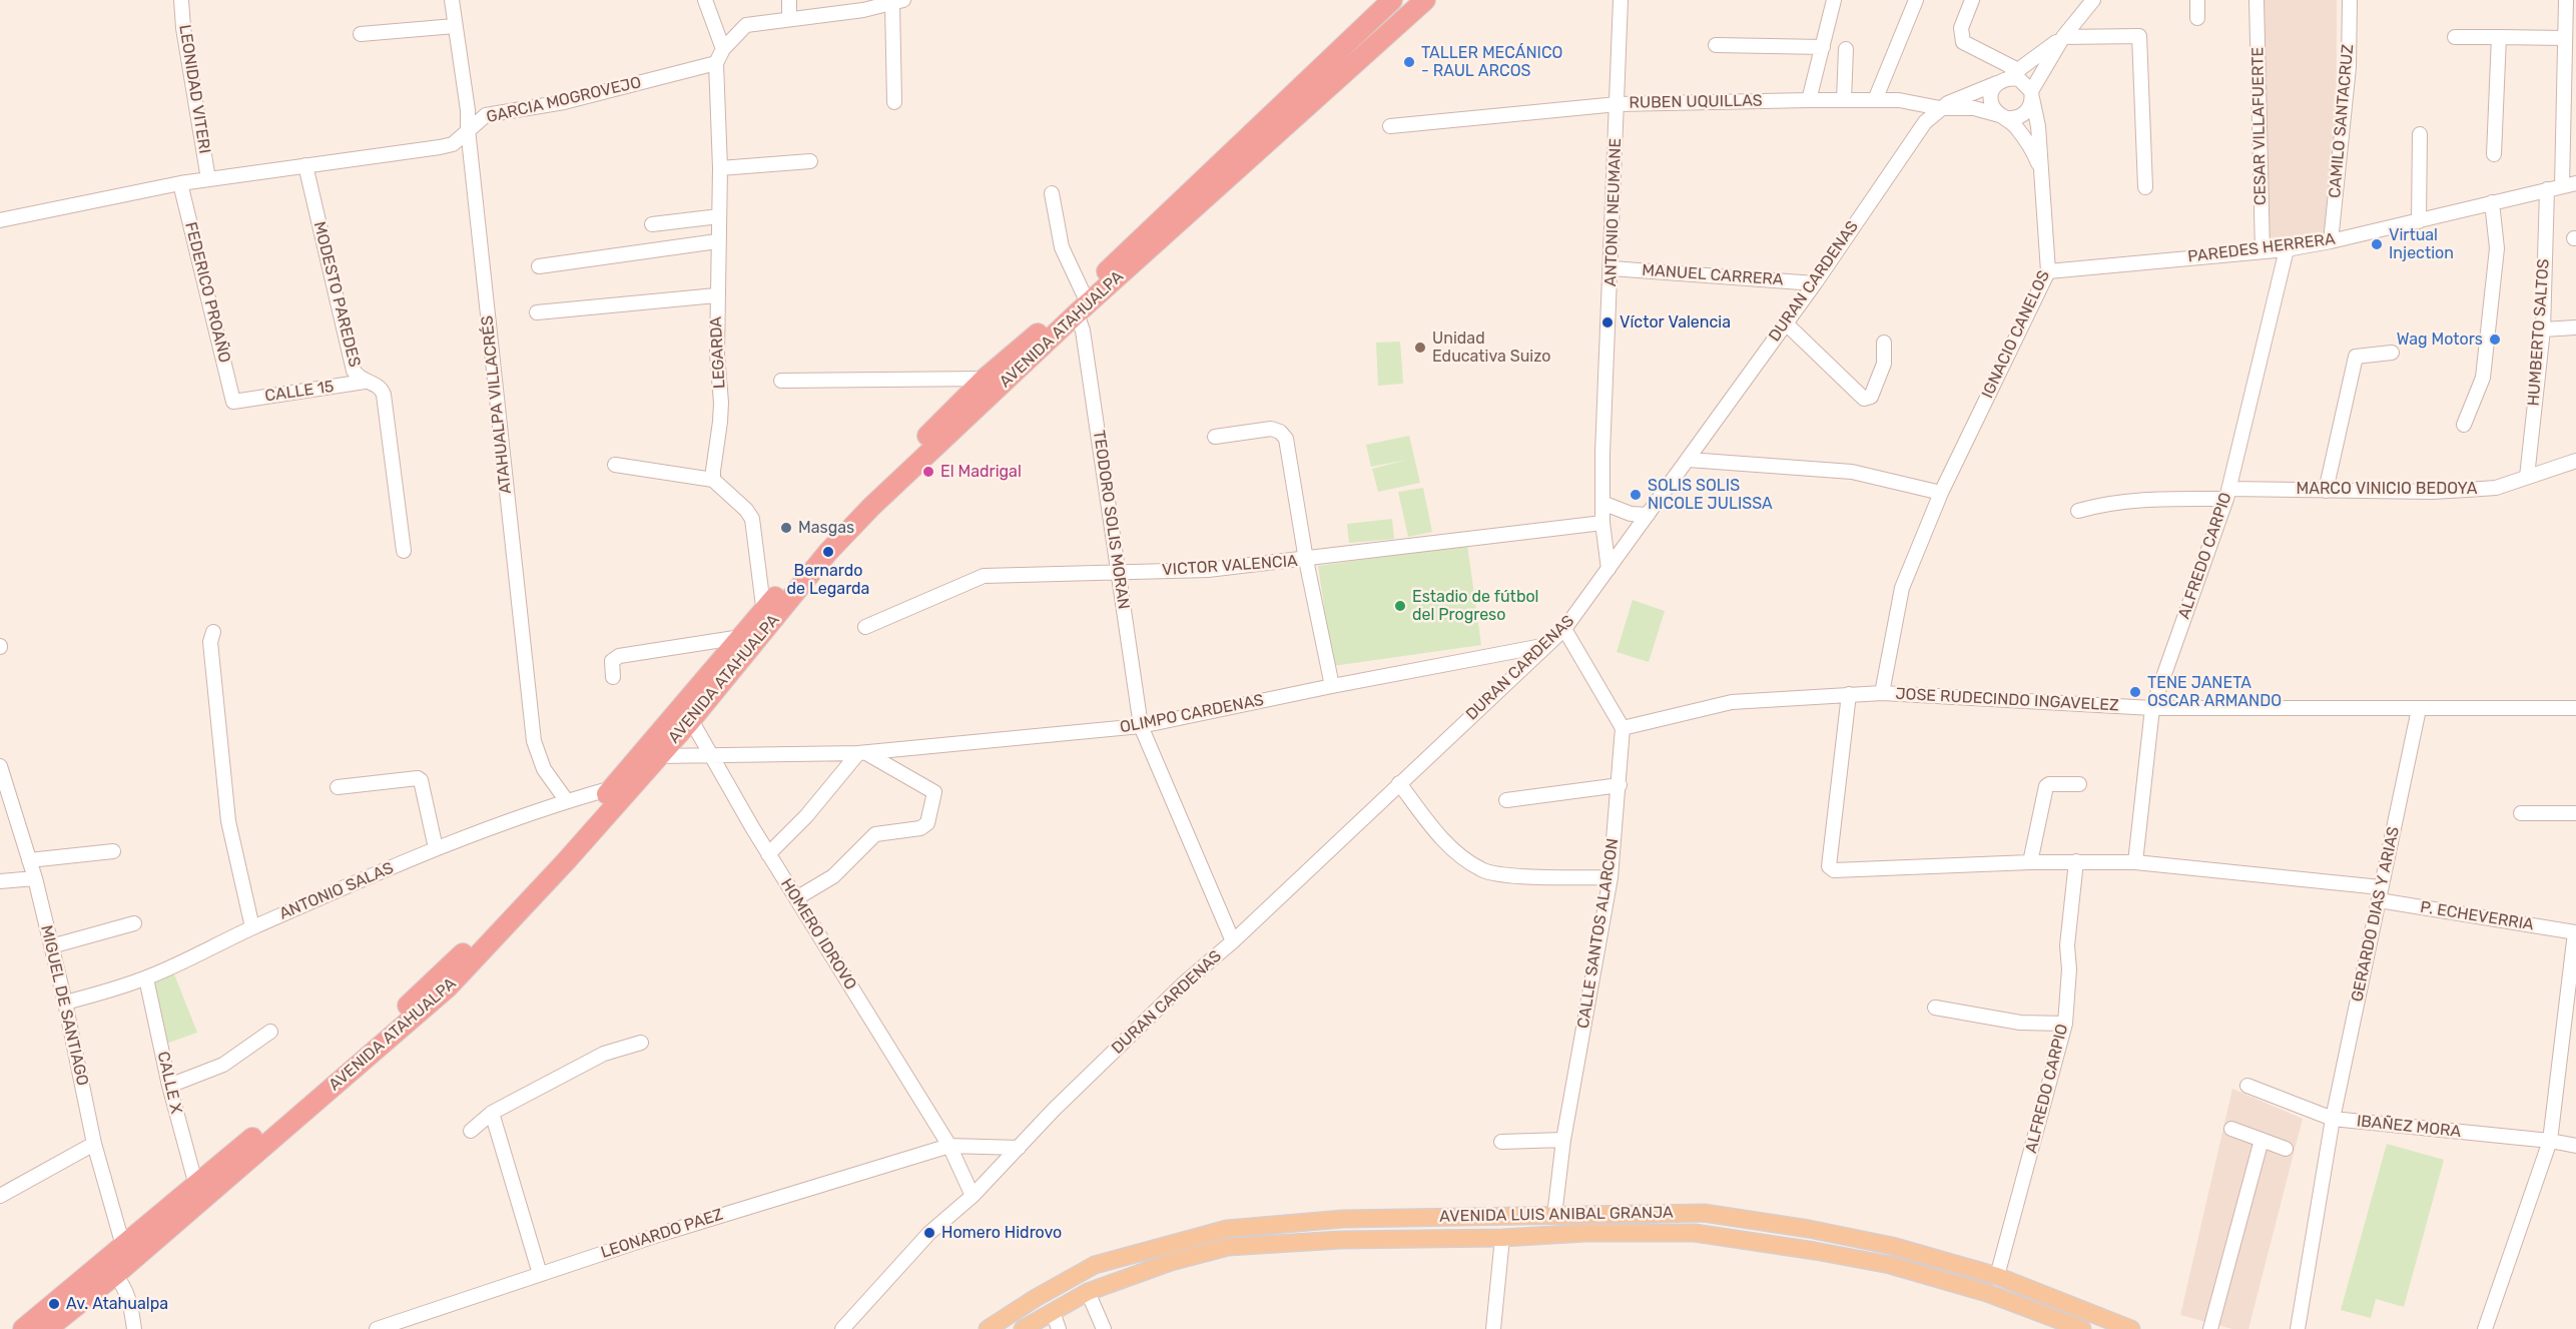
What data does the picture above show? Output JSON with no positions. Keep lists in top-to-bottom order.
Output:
{
  "streets": {
    "highway": ["AVENIDA ATAHUALPA"],
    "main road": ["AVENIDA LUIS ANIBAL GRANJA"],
    "street": [
      "LEONIDAD VITERI",
      "GARCIA MOGROVEJO",
      "RUBEN UQUILLAS",
      "CAMILO SANTACRUZ",
      "CESAR VILLAFUERTE",
      "ANTONIO NEUMANE",
      "PAREDES HERRERA",
      "MANUEL CARRERA",
      "DURAN CARDENAS",
      "FEDERICO PROAÑO",
      "MODESTO PAREDES",
      "HUMBERTO SALTOS",
      "IGNACIO CANELOS",
      "LEGARDA",
      "CALLE 15",
      "ATAHUALPA VILLACRÉS",
      "MARCO VINICIO BEDOYA",
      "TEODORO SOLIS MORAN",
      "ALFREDO CARPIO",
      "VICTOR VALENCIA",
      "JOSE RUDECINDO INGAVELEZ",
      "OLIMPO CARDENAS",
      "ANTONIO SALAS",
      "GERARDO DIAS Y ARIAS",
      "P. ECHEVERRIA",
      "CALLE SANTOS ALARCON",
      "HOMERO IDROVO",
      "MIGUEL DE SANTIAGO",
      "CALLE X",
      "IBAÑEZ MORA",
      "LEONARDO PAEZ"
    ]
  },
  "crossings": [
    ["LEONIDAD VITERI", "GARCIA MOGROVEJO"],
    ["GARCIA MOGROVEJO", "FEDERICO PROAÑO"],
    ["GARCIA MOGROVEJO", "MODESTO PAREDES"],
    ["GARCIA MOGROVEJO", "LEGARDA"],
    ["GARCIA MOGROVEJO", "ATAHUALPA VILLACRÉS"],
    ["RUBEN UQUILLAS", "ANTONIO NEUMANE"],
    ["RUBEN UQUILLAS", "DURAN CARDENAS"],
    ["CAMILO SANTACRUZ", "PAREDES HERRERA"],
    ["CESAR VILLAFUERTE", "PAREDES HERRERA"],
    ["ANTONIO NEUMANE", "MANUEL CARRERA"],
    ["ANTONIO NEUMANE", "DURAN CARDENAS"],
    ["ANTONIO NEUMANE", "VICTOR VALENCIA"],
    ["PAREDES HERRERA", "HUMBERTO SALTOS"],
    ["PAREDES HERRERA", "IGNACIO CANELOS"],
    ["PAREDES HERRERA", "ALFREDO CARPIO"],
    ["MANUEL CARRERA", "DURAN CARDENAS"],
    ["DURAN CARDENAS", "TEODORO SOLIS MORAN"],
    ["DURAN CARDENAS", "OLIMPO CARDENAS"],
    ["DURAN CARDENAS", "HOMERO IDROVO"],
    ["FEDERICO PROAÑO", "CALLE 15"],
    ["MODESTO PAREDES", "CALLE 15"],
    ["AVENIDA ATAHUALPA", "TEODORO SOLIS MORAN"],
    ["AVENIDA ATAHUALPA", "OLIMPO CARDENAS"],
    ["AVENIDA ATAHUALPA", "ANTONIO SALAS"],
    ["AVENIDA ATAHUALPA", "HOMERO IDROVO"],
    ["AVENIDA ATAHUALPA", "MIGUEL DE SANTIAGO"],
    ["AVENIDA ATAHUALPA", "CALLE X"],
    ["HUMBERTO SALTOS", "MARCO VINICIO BEDOYA"],
    ["IGNACIO CANELOS", "JOSE RUDECINDO INGAVELEZ"],
    ["ATAHUALPA VILLACRÉS", "ANTONIO SALAS"],
    ["MARCO VINICIO BEDOYA", "ALFREDO CARPIO"],
    ["TEODORO SOLIS MORAN", "VICTOR VALENCIA"],
    ["TEODORO SOLIS MORAN", "OLIMPO CARDENAS"],
    ["ALFREDO CARPIO", "JOSE RUDECINDO INGAVELEZ"],
    ["ALFREDO CARPIO", "P. ECHEVERRIA"],
    ["ALFREDO CARPIO", "AVENIDA LUIS ANIBAL GRANJA"],
    ["JOSE RUDECINDO INGAVELEZ", "GERARDO DIAS Y ARIAS"],
    ["JOSE RUDECINDO INGAVELEZ", "P. ECHEVERRIA"],
    ["JOSE RUDECINDO INGAVELEZ", "CALLE SANTOS ALARCON"],
    ["OLIMPO CARDENAS", "HOMERO IDROVO"],
    ["ANTONIO SALAS", "MIGUEL DE SANTIAGO"],
    ["ANTONIO SALAS", "CALLE X"],
    ["GERARDO DIAS Y ARIAS", "P. ECHEVERRIA"],
    ["GERARDO DIAS Y ARIAS", "IBAÑEZ MORA"],
    ["CALLE SANTOS ALARCON", "AVENIDA LUIS ANIBAL GRANJA"],
    ["HOMERO IDROVO", "LEONARDO PAEZ"]
  ],
  "places": [
    "TALLER MECÁNICO - RAUL ARCOS",
    "Virtual Injection",
    "Víctor Valencia",
    "Wag Motors",
    "Unidad Educativa Suizo",
    "El Madrigal",
    "SOLIS SOLIS NICOLE JULISSA",
    "Masgas",
    "Bernardo de Legarda",
    "Estadio de fútbol del Progreso",
    "TENE JANETA OSCAR ARMANDO",
    "Homero Hidrovo",
    "Av. Atahualpa"
  ]
}
